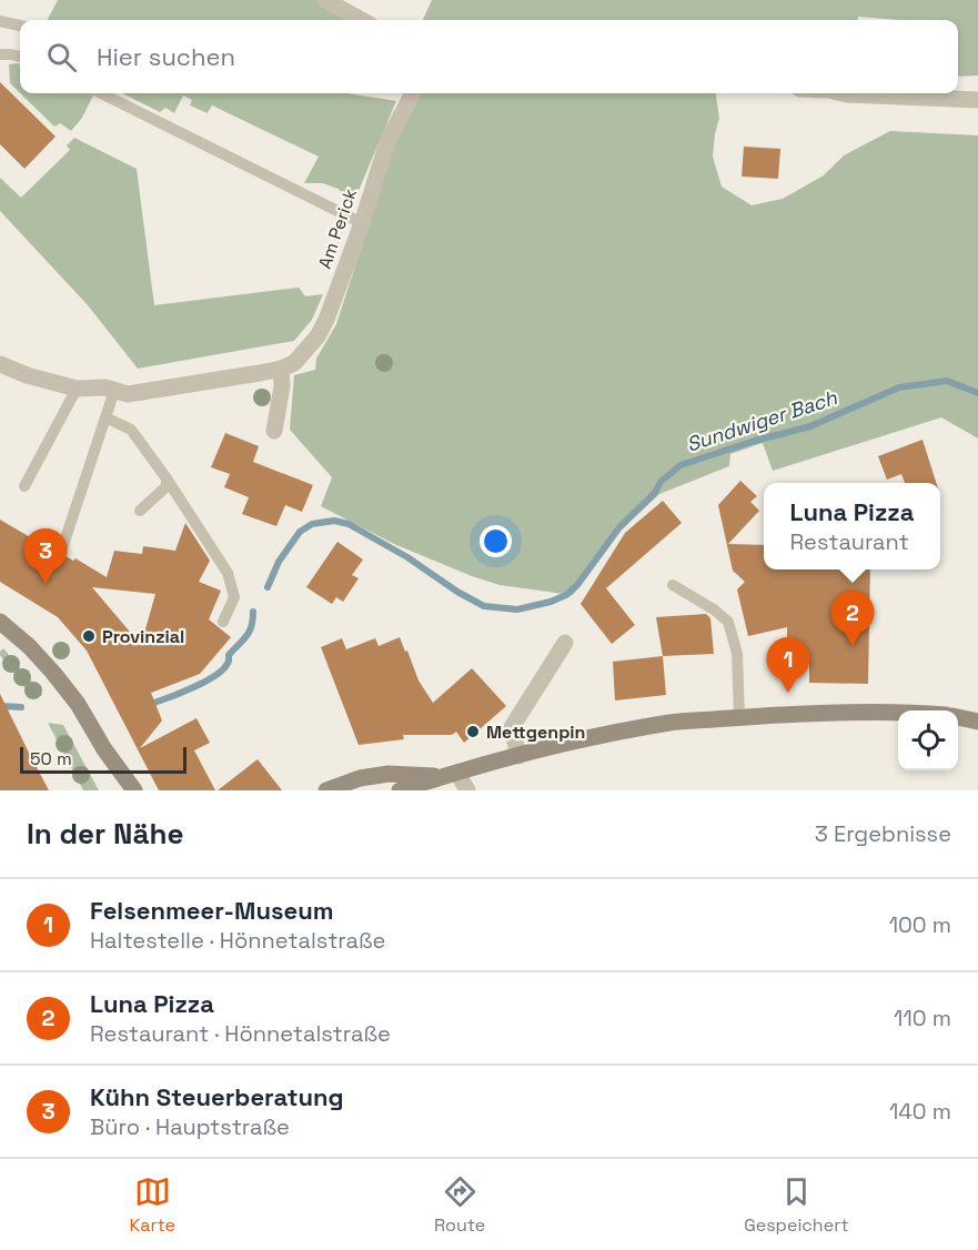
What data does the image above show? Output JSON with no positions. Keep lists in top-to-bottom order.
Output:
{
  "streets": {
    "street": ["Am Perick"]
  },
  "water": ["Sundwiger Bach"],
  "places": ["Provinzial", "Mettgenpin"],
  "scale_bar": "50 m",
  "page": {
    "search": "Hier suchen",
    "popup": ["Luna Pizza", "Restaurant"],
    "pins": ["3", "2", "1"],
    "scale": "50 m",
    "heading": ["In der Nähe", "3 Ergebnisse"],
    "list": [
      {
        "mark": "1",
        "name": "Felsenmeer-Museum",
        "note": "Haltestelle · Hönnetalstraße",
        "value": "100 m"
      },
      {
        "mark": "2",
        "name": "Luna Pizza",
        "note": "Restaurant · Hönnetalstraße",
        "value": "110 m"
      },
      {
        "mark": "3",
        "name": "Kühn Steuerberatung",
        "note": "Büro · Hauptstraße",
        "value": "140 m"
      }
    ],
    "nav": ["Karte", "Route", "Gespeichert"]
  }
}
